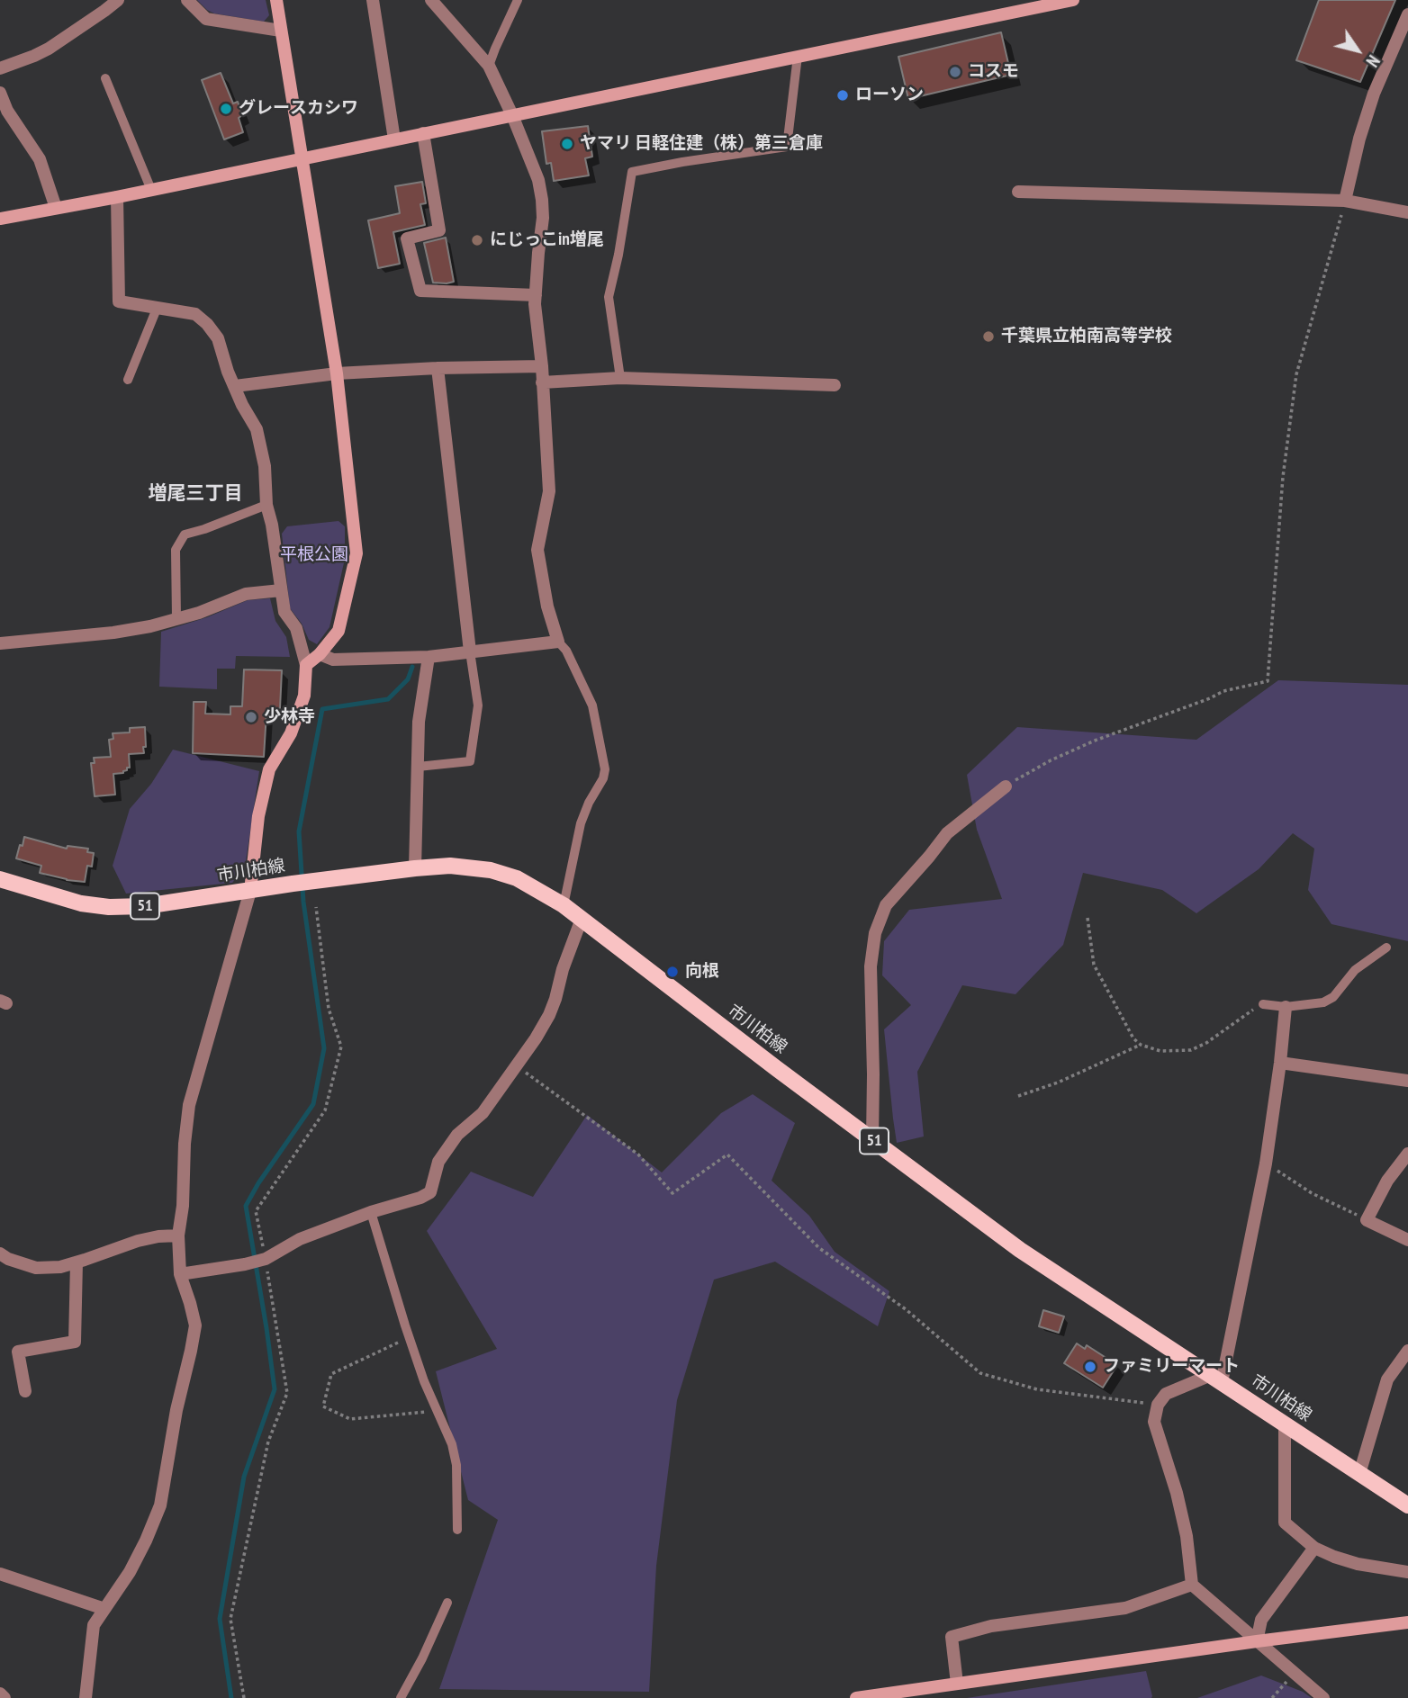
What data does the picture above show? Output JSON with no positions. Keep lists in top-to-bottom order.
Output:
{
  "streets": {
    "main road": ["市川柏線", "51"]
  },
  "districts": ["増尾三丁目"],
  "parks": ["平根公園"],
  "places": [
    "コスモ",
    "ローソン",
    "グレースカシワ",
    "ヤマリ 日軽住建（株）第三倉庫",
    "にじっこin増尾",
    "千葉県立柏南高等学校",
    "少林寺",
    "向根",
    "ファミリーマート"
  ],
  "north": "bottom right"
}
